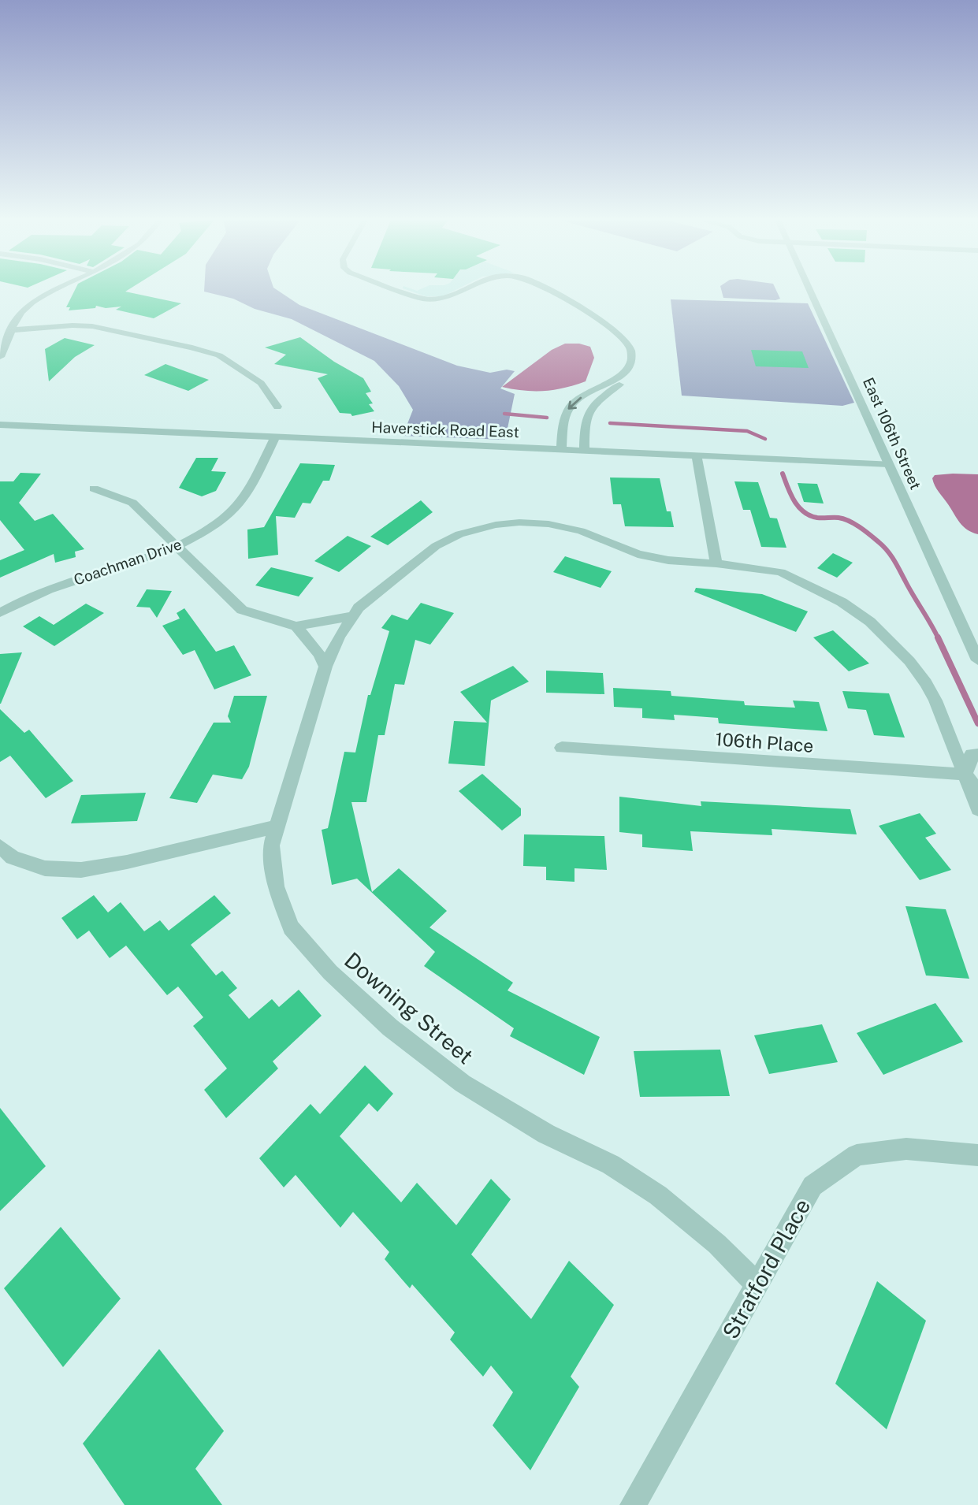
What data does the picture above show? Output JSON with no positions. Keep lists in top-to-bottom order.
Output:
{
  "streets": {
    "street": [
      "Haverstick Road East",
      "East 106th Street",
      "Coachman Drive",
      "106th Place",
      "Downing Street",
      "Stratford Place"
    ]
  },
  "crossings": [
    ["Haverstick Road East", "East 106th Street"],
    ["Haverstick Road East", "Coachman Drive"],
    ["106th Place", "Downing Street"],
    ["Downing Street", "Stratford Place"]
  ]
}
